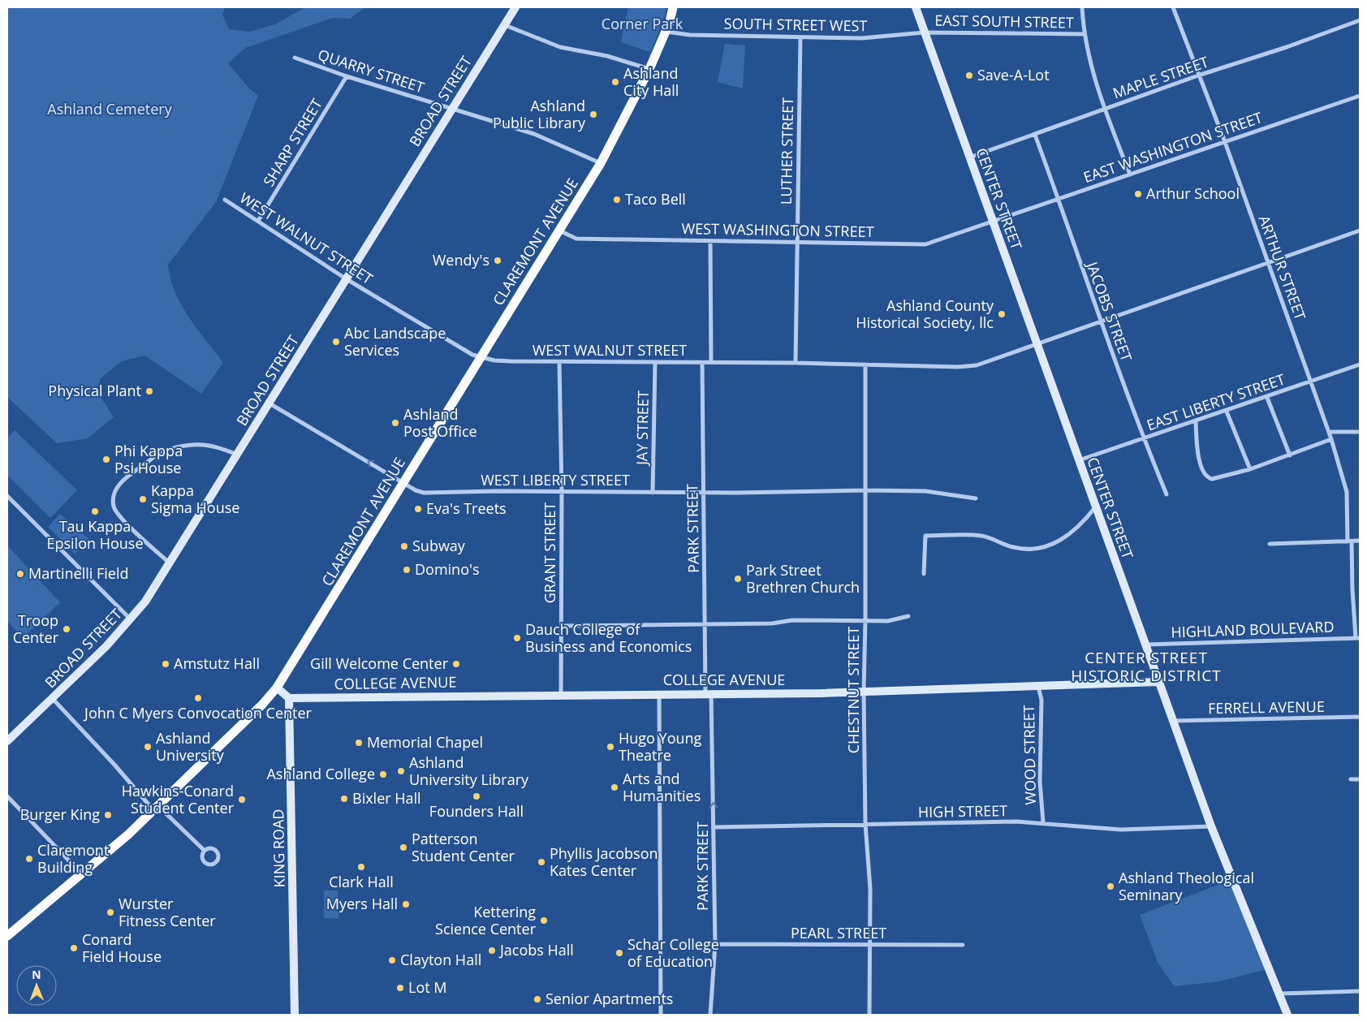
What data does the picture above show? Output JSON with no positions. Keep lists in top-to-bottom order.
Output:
{
  "streets": {
    "main road": ["CLAREMONT AVENUE"],
    "street": [
      "EAST SOUTH STREET",
      "SOUTH STREET WEST",
      "QUARRY STREET",
      "MAPLE STREET",
      "BROAD STREET",
      "SHARP STREET",
      "EAST WASHINGTON STREET",
      "LUTHER STREET",
      "CENTER STREET",
      "WEST WASHINGTON STREET",
      "WEST WALNUT STREET",
      "ARTHUR STREET",
      "JACOBS STREET",
      "EAST LIBERTY STREET",
      "JAY STREET",
      "WEST LIBERTY STREET",
      "PARK STREET",
      "GRANT STREET",
      "HIGHLAND BOULEVARD",
      "COLLEGE AVENUE",
      "CHESTNUT STREET",
      "FERRELL AVENUE",
      "WOOD STREET",
      "HIGH STREET",
      "KING ROAD",
      "PEARL STREET"
    ]
  },
  "crossings": [
    ["EAST SOUTH STREET", "SOUTH STREET WEST"],
    ["EAST SOUTH STREET", "CENTER STREET"],
    ["SOUTH STREET WEST", "LUTHER STREET"],
    ["SOUTH STREET WEST", "CENTER STREET"],
    ["SOUTH STREET WEST", "CLAREMONT AVENUE"],
    ["QUARRY STREET", "BROAD STREET"],
    ["QUARRY STREET", "SHARP STREET"],
    ["QUARRY STREET", "CLAREMONT AVENUE"],
    ["MAPLE STREET", "CENTER STREET"],
    ["MAPLE STREET", "ARTHUR STREET"],
    ["MAPLE STREET", "JACOBS STREET"],
    ["BROAD STREET", "WEST WALNUT STREET"],
    ["BROAD STREET", "WEST LIBERTY STREET"],
    ["SHARP STREET", "WEST WALNUT STREET"],
    ["EAST WASHINGTON STREET", "CENTER STREET"],
    ["EAST WASHINGTON STREET", "WEST WASHINGTON STREET"],
    ["EAST WASHINGTON STREET", "ARTHUR STREET"],
    ["EAST WASHINGTON STREET", "JACOBS STREET"],
    ["LUTHER STREET", "WEST WASHINGTON STREET"],
    ["LUTHER STREET", "WEST WALNUT STREET"],
    ["CENTER STREET", "WEST WASHINGTON STREET"],
    ["CENTER STREET", "WEST WALNUT STREET"],
    ["CENTER STREET", "EAST LIBERTY STREET"],
    ["CENTER STREET", "HIGHLAND BOULEVARD"],
    ["CENTER STREET", "COLLEGE AVENUE"],
    ["CENTER STREET", "FERRELL AVENUE"],
    ["CENTER STREET", "HIGH STREET"],
    ["WEST WASHINGTON STREET", "CLAREMONT AVENUE"],
    ["WEST WALNUT STREET", "CLAREMONT AVENUE"],
    ["WEST WALNUT STREET", "ARTHUR STREET"],
    ["WEST WALNUT STREET", "JACOBS STREET"],
    ["WEST WALNUT STREET", "JAY STREET"],
    ["WEST WALNUT STREET", "PARK STREET"],
    ["WEST WALNUT STREET", "GRANT STREET"],
    ["WEST WALNUT STREET", "CHESTNUT STREET"],
    ["CLAREMONT AVENUE", "WEST LIBERTY STREET"],
    ["ARTHUR STREET", "EAST LIBERTY STREET"],
    ["ARTHUR STREET", "HIGHLAND BOULEVARD"],
    ["JACOBS STREET", "EAST LIBERTY STREET"],
    ["JAY STREET", "WEST LIBERTY STREET"],
    ["WEST LIBERTY STREET", "PARK STREET"],
    ["WEST LIBERTY STREET", "GRANT STREET"],
    ["WEST LIBERTY STREET", "CHESTNUT STREET"],
    ["PARK STREET", "COLLEGE AVENUE"],
    ["PARK STREET", "HIGH STREET"],
    ["PARK STREET", "PEARL STREET"],
    ["GRANT STREET", "COLLEGE AVENUE"],
    ["COLLEGE AVENUE", "CHESTNUT STREET"],
    ["COLLEGE AVENUE", "WOOD STREET"],
    ["COLLEGE AVENUE", "KING ROAD"],
    ["CHESTNUT STREET", "HIGH STREET"],
    ["CHESTNUT STREET", "PEARL STREET"],
    ["WOOD STREET", "HIGH STREET"]
  ],
  "districts": ["CENTER STREET HISTORIC DISTRICT"],
  "parks": ["Corner Park", "Ashland Cemetery"],
  "places": [
    "Save-A-Lot",
    "Ashland City Hall",
    "Ashland Public Library",
    "Arthur School",
    "Taco Bell",
    "Wendy's",
    "Ashland County Historical Society, llc",
    "Abc Landscape Services",
    "Physical Plant",
    "Ashland Post Office",
    "Phi Kappa Psi House",
    "Kappa Sigma House",
    "Eva's Treets",
    "Tau Kappa Epsilon House",
    "Subway",
    "Domino's",
    "Martinelli Field",
    "Park Street Brethren Church",
    "Troop Center",
    "Dauch College of Business and Economics",
    "Amstutz Hall",
    "Gill Welcome Center",
    "John C Myers Convocation Center",
    "Memorial Chapel",
    "Ashland University",
    "Hugo Young Theatre",
    "Ashland University Library",
    "Ashland College",
    "Arts and Humanities",
    "Founders Hall",
    "Bixler Hall",
    "Hawkins-Conard Student Center",
    "Burger King",
    "Patterson Student Center",
    "Claremont Building",
    "Phyllis Jacobson Kates Center",
    "Clark Hall",
    "Ashland Theological Seminary",
    "Myers Hall",
    "Wurster Fitness Center",
    "Kettering Science Center",
    "Conard Field House",
    "Jacobs Hall",
    "Schar College of Education",
    "Clayton Hall",
    "Lot M",
    "Senior Apartments"
  ],
  "north": "top"
}
